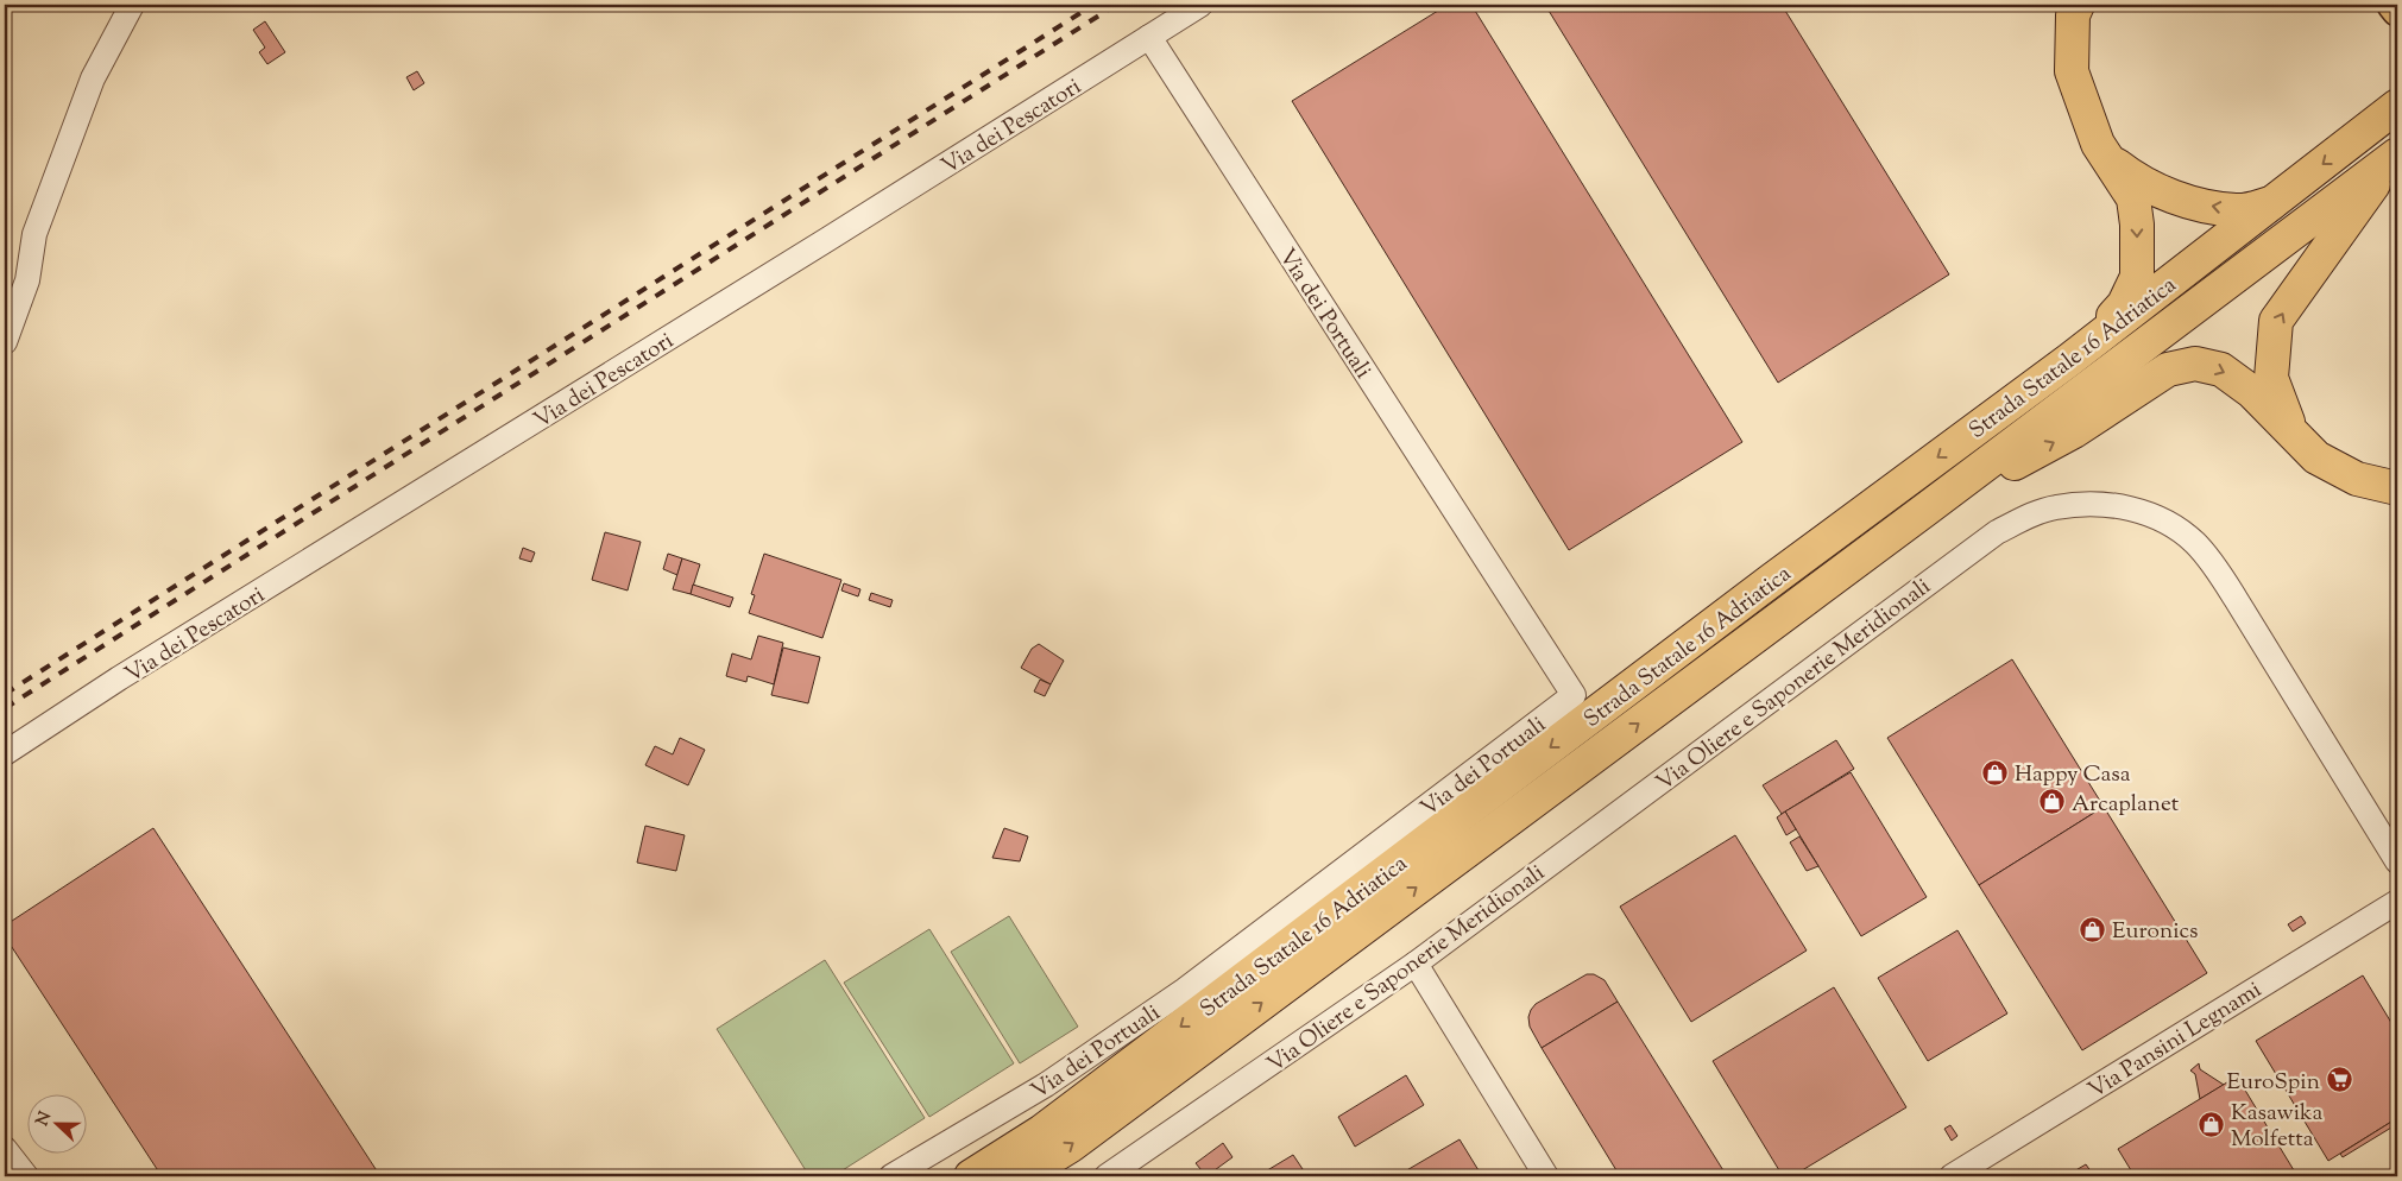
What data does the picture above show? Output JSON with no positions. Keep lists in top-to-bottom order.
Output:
{
  "streets": {
    "highway": ["Strada Statale 16 Adriatica"],
    "street": [
      "Via dei Pescatori",
      "Via dei Portuali",
      "Via Oliere e Saponerie Meridionali",
      "Via Pansini Legnami"
    ]
  },
  "crossings": [
    ["Via dei Pescatori", "Via dei Portuali"]
  ],
  "places": {
    "shop": [
      "Happy Casa",
      "Arcaplanet",
      "Euronics",
      "Kasawika Molfetta"
    ],
    "supermarket": ["EuroSpin"]
  },
  "north": "left"
}
